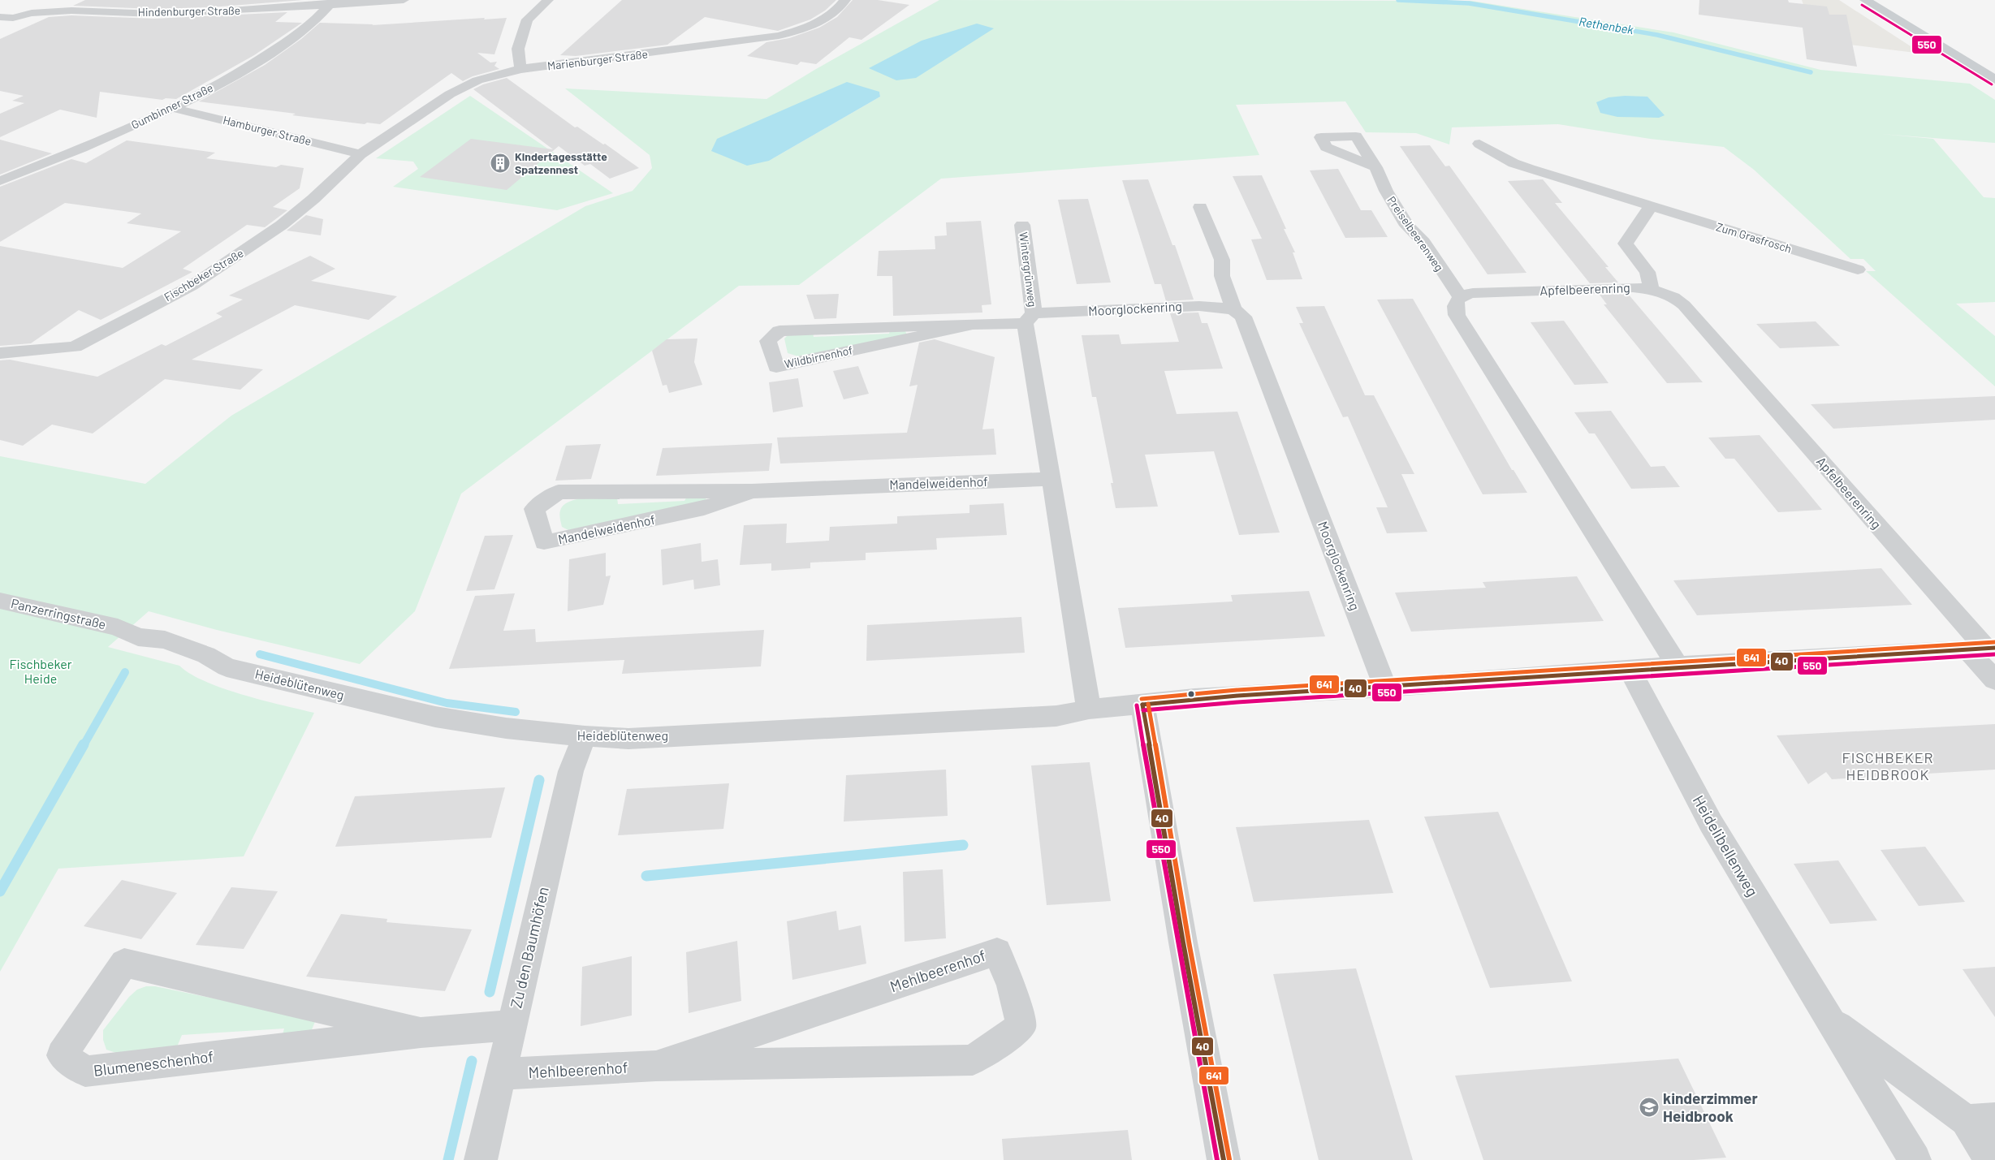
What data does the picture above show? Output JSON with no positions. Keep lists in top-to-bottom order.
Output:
{
  "streets": {
    "street": [
      "Hindenburger Straße",
      "Marienburger Straße",
      "Gumbinner Straße",
      "Hamburger Straße",
      "Preiselbeerenweg",
      "Zum Grasfrosch",
      "Wintergrünweg",
      "Fischbeker Straße",
      "Apfelbeerenring",
      "Moorglockenring",
      "Wildbirnenhof",
      "Mandelweidenhof",
      "Panzerringstraße",
      "Heideblütenweg",
      "Heidelibellenweg",
      "Zu den Baumhöfen",
      "Mehlbeerenhof",
      "Blumeneschenhof"
    ]
  },
  "crossings": [
    ["Hindenburger Straße", "Gumbinner Straße"],
    ["Marienburger Straße", "Hamburger Straße"],
    ["Marienburger Straße", "Fischbeker Straße"],
    ["Gumbinner Straße", "Hamburger Straße"],
    ["Hamburger Straße", "Fischbeker Straße"],
    ["Preiselbeerenweg", "Apfelbeerenring"],
    ["Wintergrünweg", "Moorglockenring"],
    ["Wintergrünweg", "Wildbirnenhof"],
    ["Apfelbeerenring", "Heideblütenweg"],
    ["Moorglockenring", "Wildbirnenhof"],
    ["Moorglockenring", "Heideblütenweg"],
    ["Panzerringstraße", "Heideblütenweg"],
    ["Heideblütenweg", "Heidelibellenweg"],
    ["Heideblütenweg", "Zu den Baumhöfen"],
    ["Zu den Baumhöfen", "Mehlbeerenhof"],
    ["Zu den Baumhöfen", "Blumeneschenhof"]
  ],
  "districts": ["FISCHBEKER HEIDBROOK"],
  "water": ["Rethenbek"],
  "parks": ["Fischbeker Heide"],
  "places": {
    "building": ["Kindertagesstätte Spatzennest"],
    "school or university": ["kinderzimmer Heidbrook"]
  },
  "lines": ["transit line 550", "transit line 641", "transit line 40"]
}
